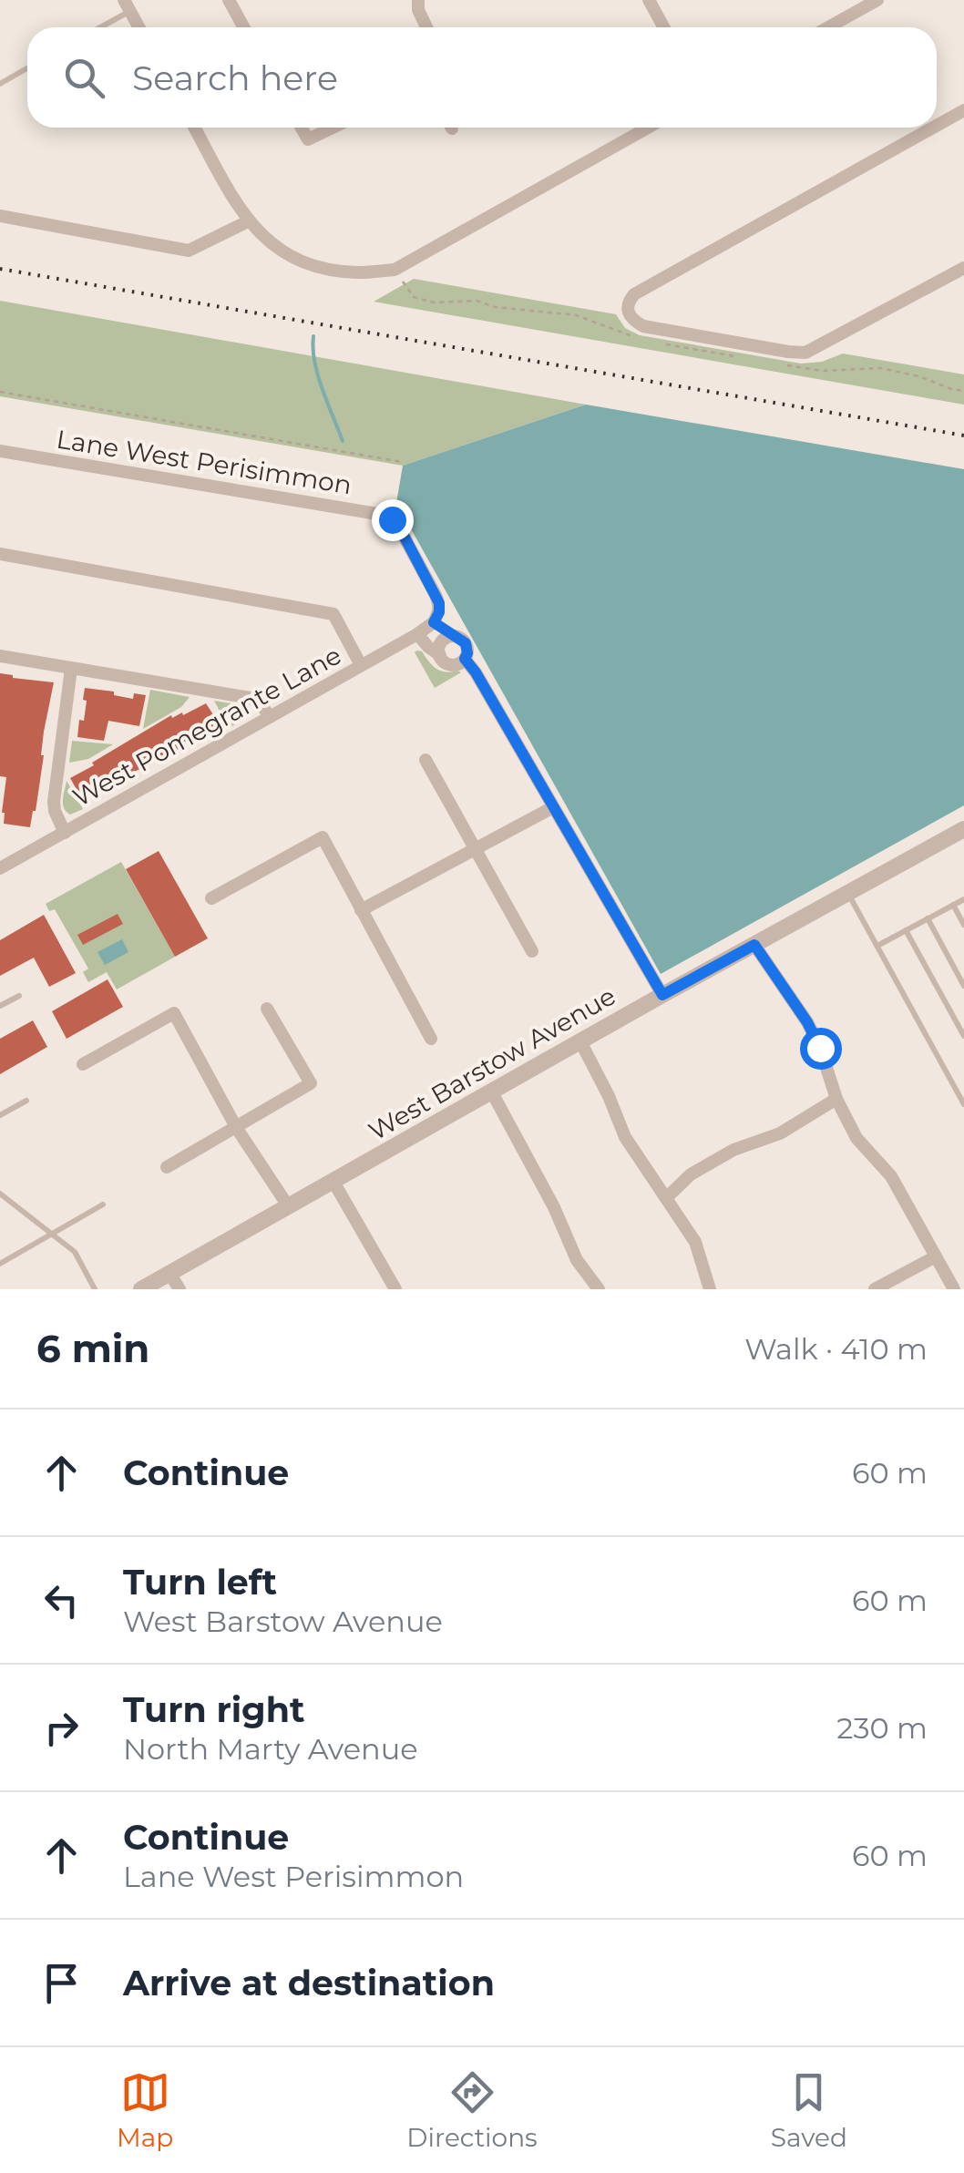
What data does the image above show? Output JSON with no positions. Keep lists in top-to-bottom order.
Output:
{
  "streets": {
    "street": ["Lane West Perisimmon", "West Pomegrante Lane", "West Barstow Avenue"]
  },
  "crossings": [
    ["Lane West Perisimmon", "West Pomegrante Lane"]
  ],
  "page": {
    "search": "Search here",
    "heading": ["6 min", "Walk · 410 m"],
    "list": [
      ["Continue", "60 m"],
      ["Turn left", "West Barstow Avenue", "60 m"],
      ["Turn right", "North Marty Avenue", "230 m"],
      ["Continue", "Lane West Perisimmon", "60 m"],
      "Arrive at destination"
    ],
    "nav": ["Map", "Directions", "Saved"]
  }
}
